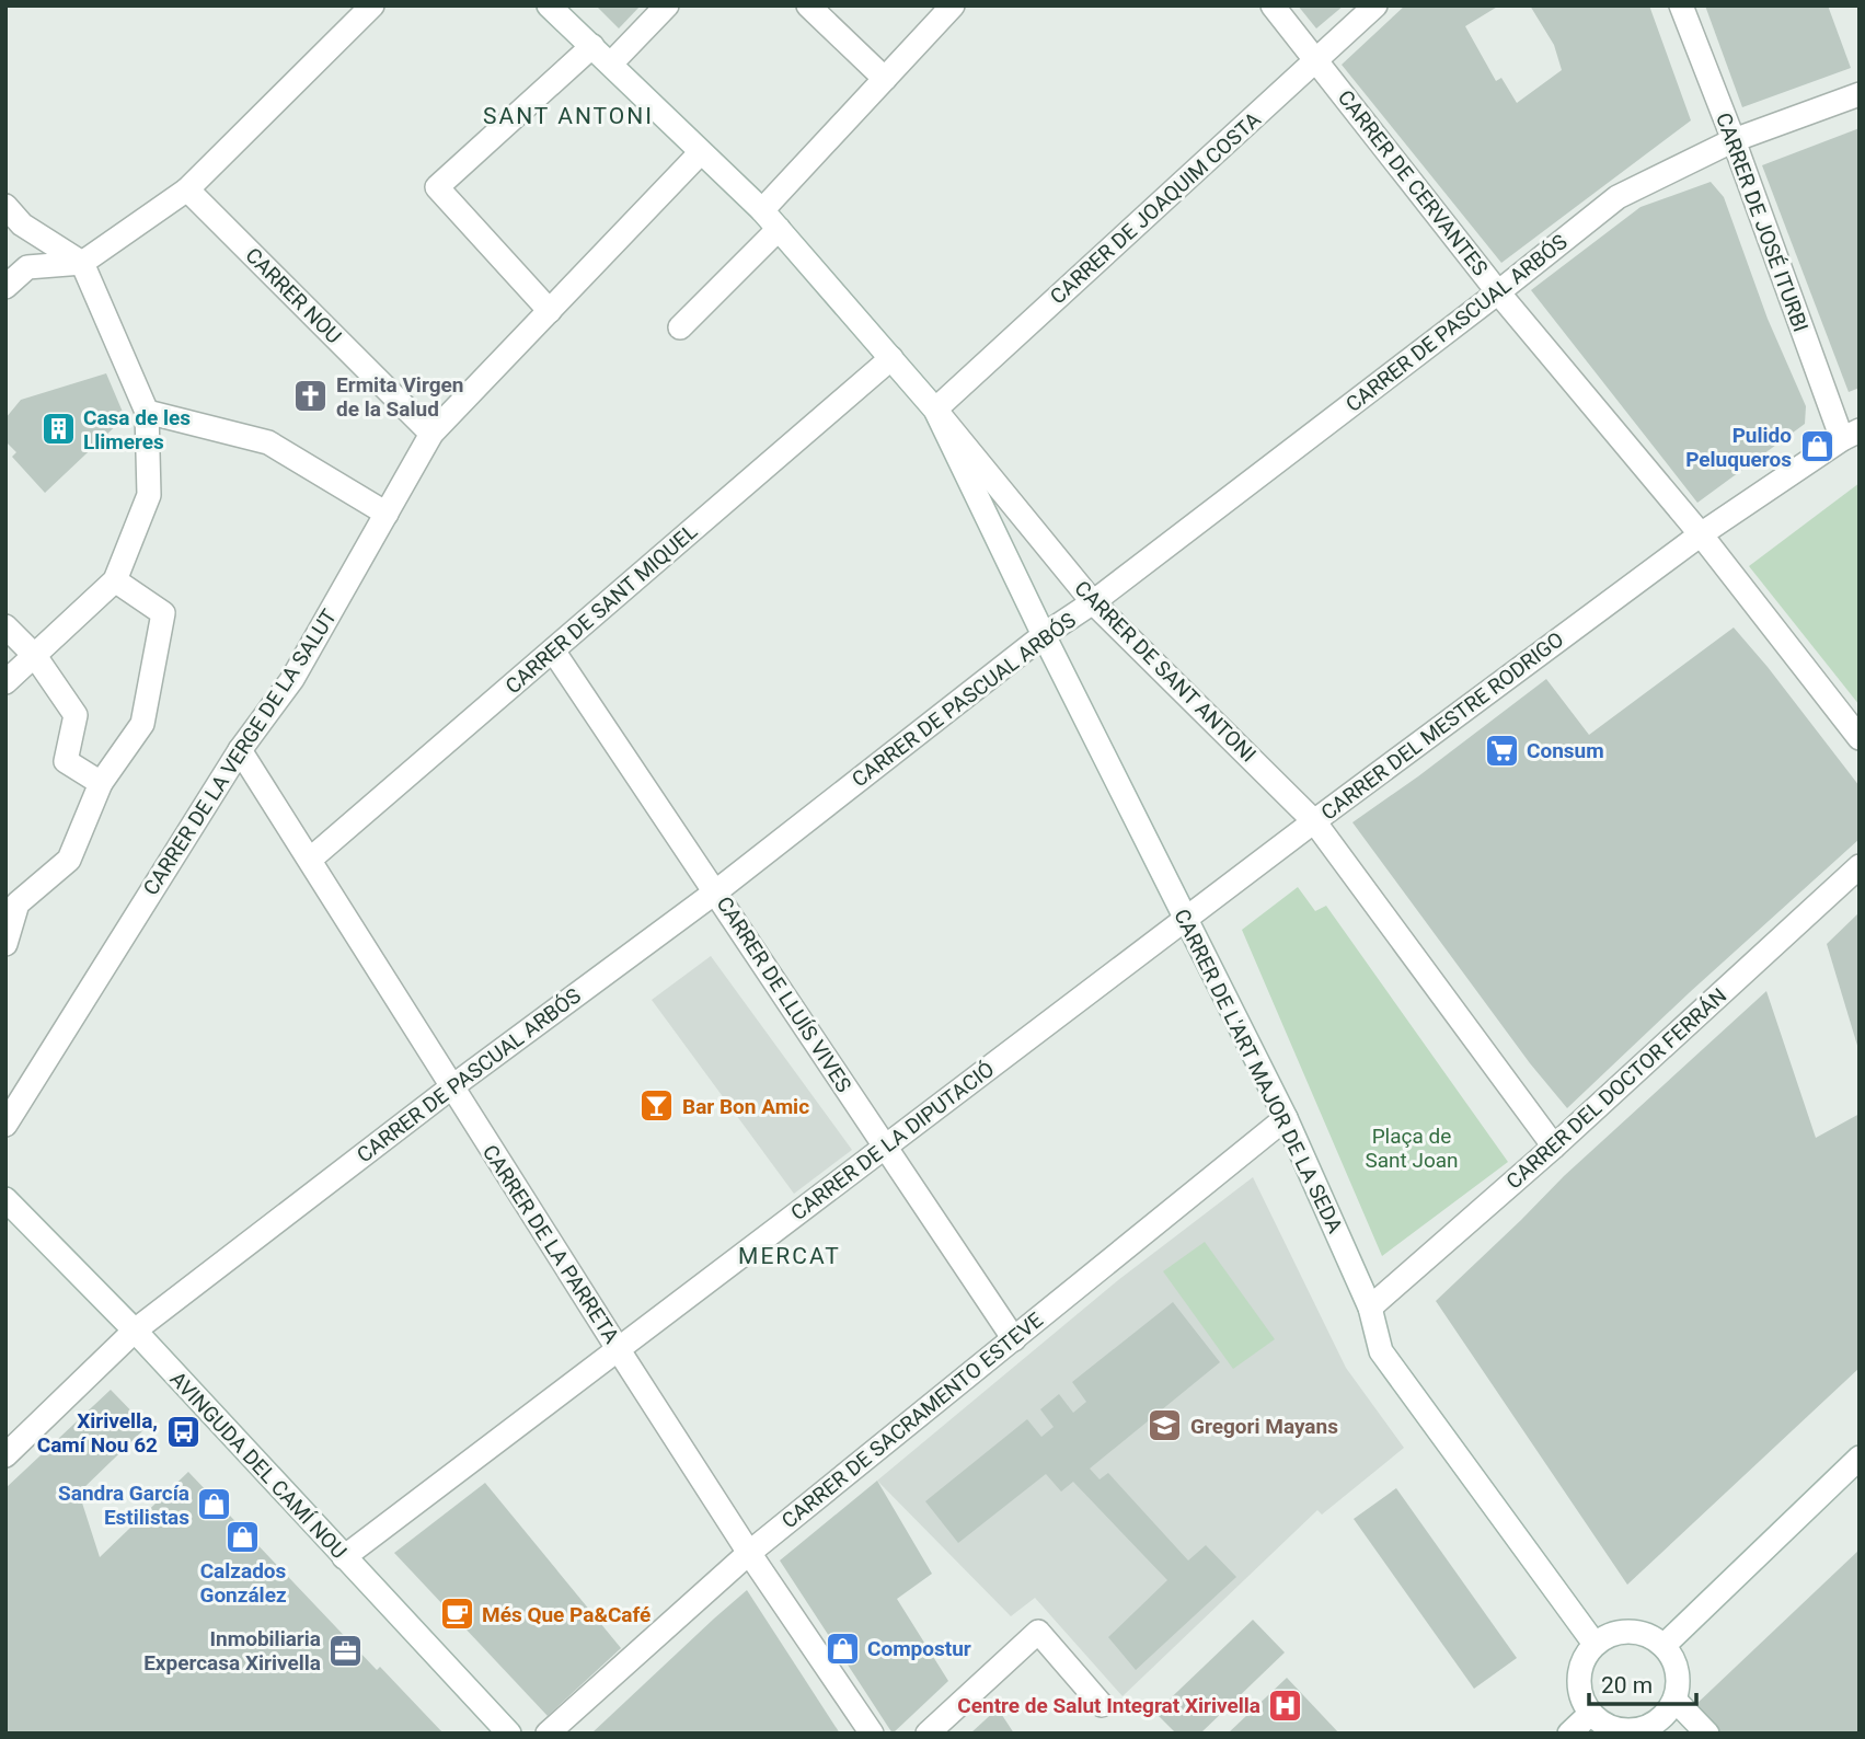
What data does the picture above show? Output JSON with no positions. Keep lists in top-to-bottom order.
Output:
{
  "streets": {
    "street": [
      "CARRER DE CERVANTES",
      "CARRER DE JOAQUIM COSTA",
      "CARRER DE JOSÉ ITURBI",
      "CARRER NOU",
      "CARRER DE PASCUAL ARBÓS",
      "CARRER DE SANT MIQUEL",
      "CARRER DE SANT ANTONI",
      "CARRER DEL MESTRE RODRIGO",
      "CARRER DE LA VERGE DE LA SALUT",
      "CARRER DE LLUÍS VIVES",
      "CARRER DE L'ART MAJOR DE LA SEDA",
      "CARRER DEL DOCTOR FERRÁN",
      "CARRER DE LA DIPUTACIÓ",
      "CARRER DE LA PARRETA",
      "CARRER DE SACRAMENTO ESTEVE",
      "AVINGUDA DEL CAMÍ NOU"
    ]
  },
  "crossings": [
    ["CARRER DE CERVANTES", "CARRER DE JOAQUIM COSTA"],
    ["CARRER DE CERVANTES", "CARRER DE PASCUAL ARBÓS"],
    ["CARRER DE CERVANTES", "CARRER DEL MESTRE RODRIGO"],
    ["CARRER DE JOAQUIM COSTA", "CARRER DE SANT ANTONI"],
    ["CARRER DE JOSÉ ITURBI", "CARRER DE PASCUAL ARBÓS"],
    ["CARRER DE JOSÉ ITURBI", "CARRER DEL MESTRE RODRIGO"],
    ["CARRER NOU", "CARRER DE LA VERGE DE LA SALUT"],
    ["CARRER DE PASCUAL ARBÓS", "CARRER DE SANT ANTONI"],
    ["CARRER DE PASCUAL ARBÓS", "CARRER DE LLUÍS VIVES"],
    ["CARRER DE PASCUAL ARBÓS", "CARRER DE L'ART MAJOR DE LA SEDA"],
    ["CARRER DE PASCUAL ARBÓS", "CARRER DE LA PARRETA"],
    ["CARRER DE PASCUAL ARBÓS", "AVINGUDA DEL CAMÍ NOU"],
    ["CARRER DE SANT MIQUEL", "CARRER DE SANT ANTONI"],
    ["CARRER DE SANT MIQUEL", "CARRER DE LLUÍS VIVES"],
    ["CARRER DE SANT MIQUEL", "CARRER DE LA PARRETA"],
    ["CARRER DE SANT ANTONI", "CARRER DEL MESTRE RODRIGO"],
    ["CARRER DE SANT ANTONI", "CARRER DE LA VERGE DE LA SALUT"],
    ["CARRER DE SANT ANTONI", "CARRER DE L'ART MAJOR DE LA SEDA"],
    ["CARRER DEL MESTRE RODRIGO", "CARRER DE L'ART MAJOR DE LA SEDA"],
    ["CARRER DEL MESTRE RODRIGO", "CARRER DE LA DIPUTACIÓ"],
    ["CARRER DE LA VERGE DE LA SALUT", "CARRER DE LA PARRETA"],
    ["CARRER DE LLUÍS VIVES", "CARRER DE LA DIPUTACIÓ"],
    ["CARRER DE LLUÍS VIVES", "CARRER DE SACRAMENTO ESTEVE"],
    ["CARRER DE L'ART MAJOR DE LA SEDA", "CARRER DEL DOCTOR FERRÁN"],
    ["CARRER DE L'ART MAJOR DE LA SEDA", "CARRER DE LA DIPUTACIÓ"],
    ["CARRER DE L'ART MAJOR DE LA SEDA", "CARRER DE SACRAMENTO ESTEVE"],
    ["CARRER DE LA DIPUTACIÓ", "CARRER DE LA PARRETA"],
    ["CARRER DE LA DIPUTACIÓ", "AVINGUDA DEL CAMÍ NOU"],
    ["CARRER DE LA PARRETA", "CARRER DE SACRAMENTO ESTEVE"]
  ],
  "districts": ["SANT ANTONI", "MERCAT"],
  "parks": ["Plaça de Sant Joan"],
  "places": {
    "church": ["Ermita Virgen de la Salud"],
    "building": ["Casa de les Llimeres"],
    "shop": [
      "Pulido Peluqueros",
      "Sandra García Estilistas",
      "Calzados González",
      "Compostur"
    ],
    "supermarket": ["Consum"],
    "bar": ["Bar Bon Amic"],
    "school or university": ["Gregori Mayans"],
    "bus stop": ["Xirivella, Camí Nou 62"],
    "cafe": ["Més Que Pa&Café"],
    "office": ["Inmobiliaria Expercasa Xirivella"],
    "hospital": ["Centre de Salut Integrat Xirivella"]
  },
  "scale_bar": "20 m"
}
